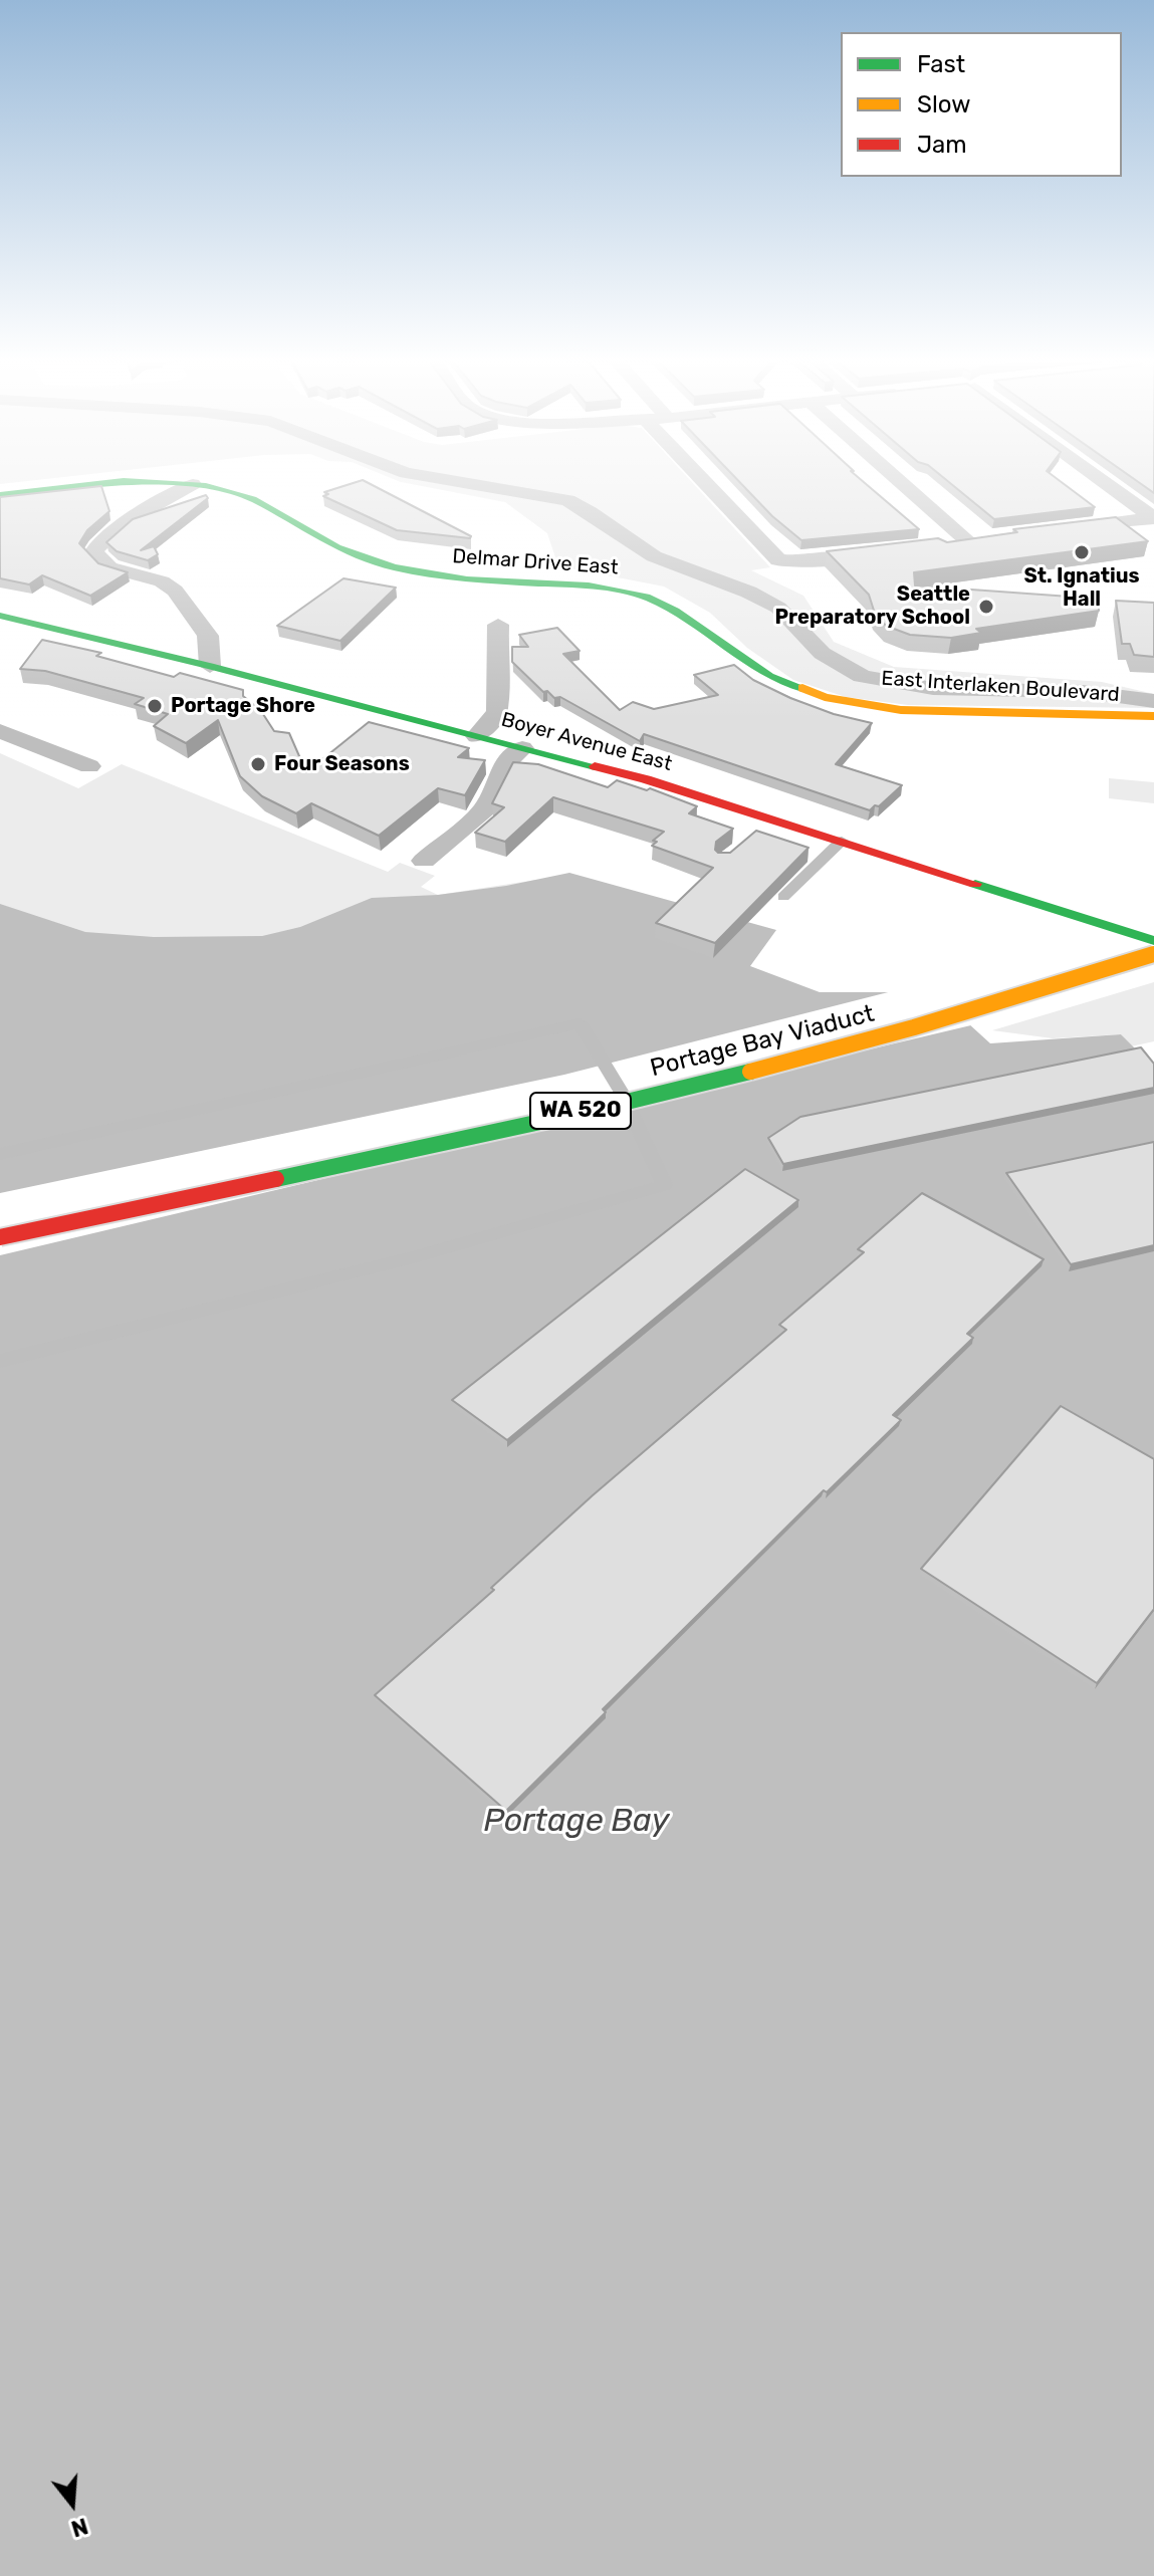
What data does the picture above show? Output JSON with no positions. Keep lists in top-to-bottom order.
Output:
{
  "streets": {
    "main road": [
      "Delmar Drive East",
      "Boyer Avenue East",
      "Portage Bay Viaduct",
      "WA 520"
    ],
    "street": ["East Interlaken Boulevard"]
  },
  "water": ["Portage Bay"],
  "places": [
    "St. Ignatius Hall",
    "Seattle Preparatory School",
    "Portage Shore",
    "Four Seasons"
  ],
  "legend": ["Fast", "Slow", "Jam"],
  "north": "bottom"
}
